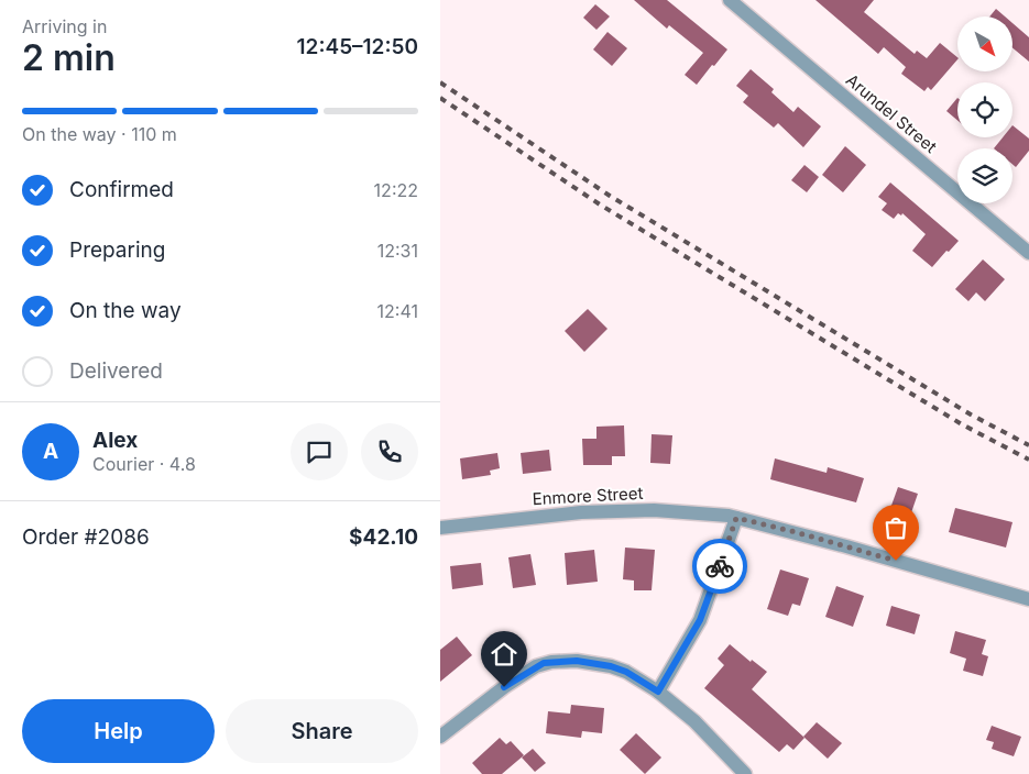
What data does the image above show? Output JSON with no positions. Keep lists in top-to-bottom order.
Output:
{
  "streets": {
    "street": ["Arundel Street", "Enmore Street"]
  },
  "north": "bottom right",
  "page": {
    "heading": ["2 min", "Arriving in", "12:45–12:50"],
    "panel": [
      "Alex",
      "Courier · 4.8",
      "Order #2086",
      "$42.10"
    ],
    "bar": "On the way · 110 m",
    "list": [
      ["Confirmed", "12:22"],
      ["Preparing", "12:31"],
      ["On the way", "12:41"],
      "Delivered"
    ],
    "round": "A",
    "buttons": ["Help", "Share"]
  }
}
